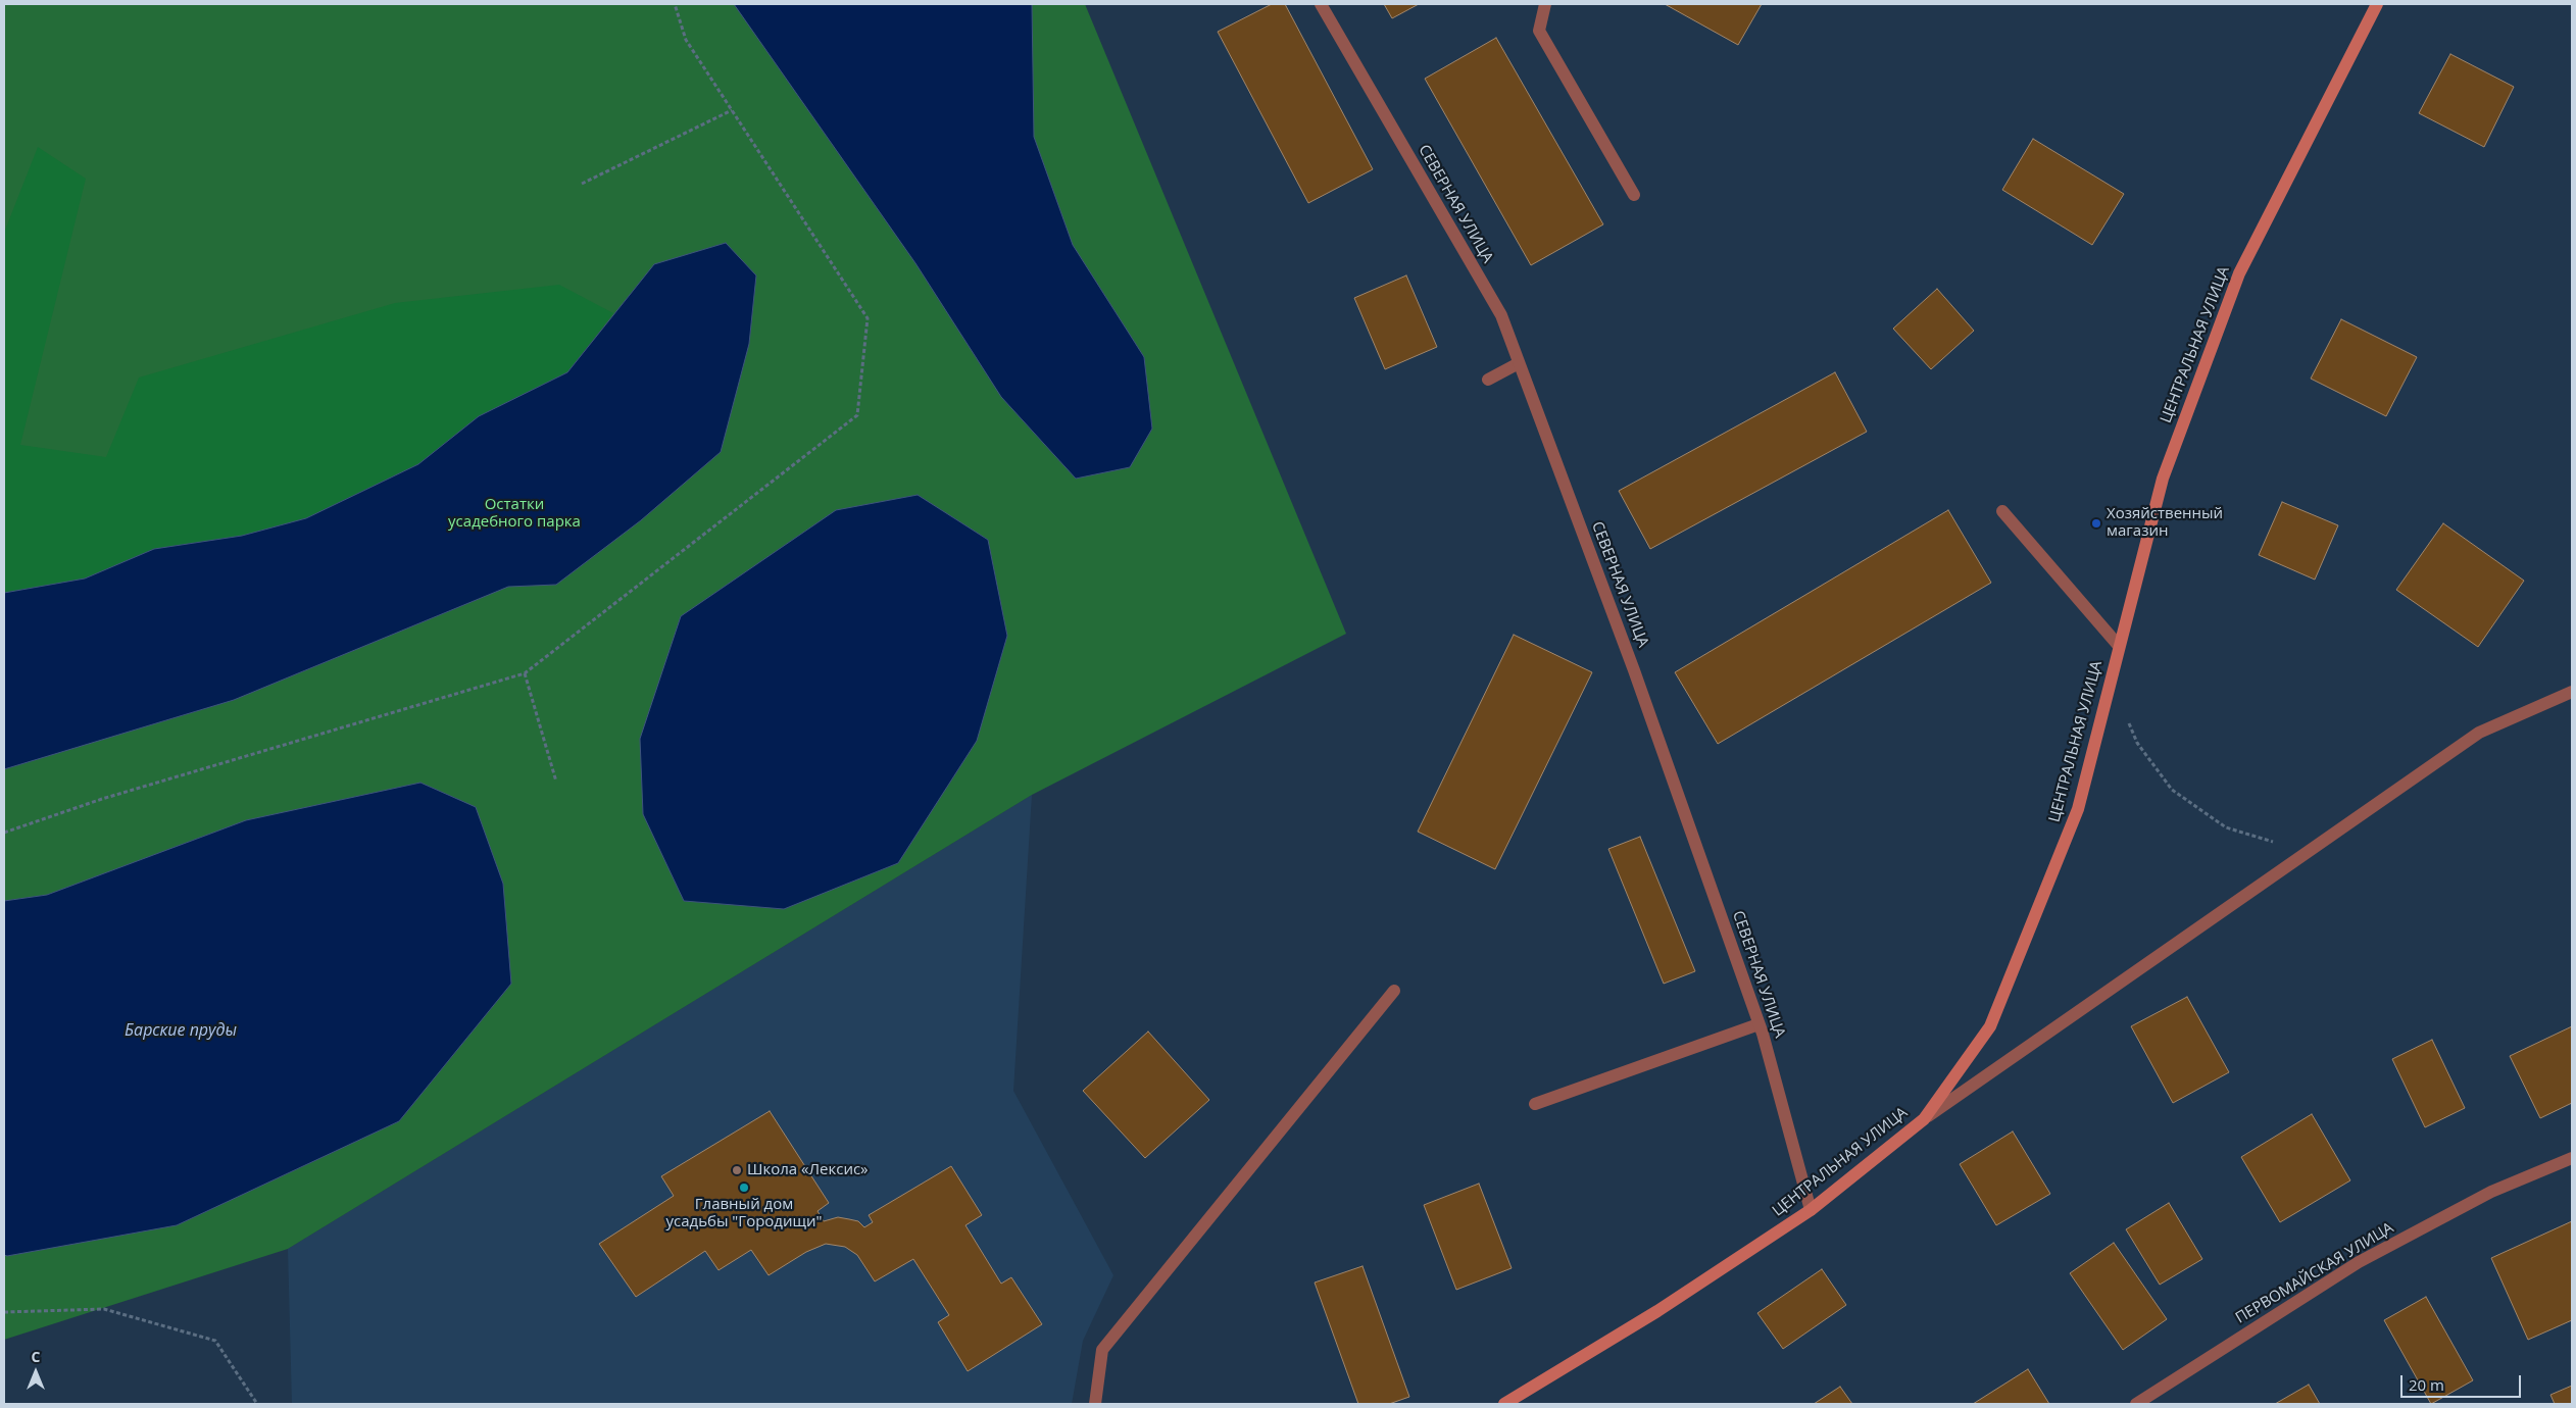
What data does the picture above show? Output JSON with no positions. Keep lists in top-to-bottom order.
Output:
{
  "streets": {
    "street": ["СЕВЕРНАЯ УЛИЦА", "ЦЕНТРАЛЬНАЯ УЛИЦА", "ПЕРВОМАЙСКАЯ УЛИЦА"]
  },
  "crossings": [
    ["СЕВЕРНАЯ УЛИЦА", "ЦЕНТРАЛЬНАЯ УЛИЦА"]
  ],
  "water": ["Барские пруды"],
  "parks": ["Остатки усадебного парка"],
  "places": ["Хозяйственный магазин", "Школа «Лексис»", "Главный дом усадьбы \"Городищи\""],
  "scale_bar": "20 m",
  "north": "top"
}
